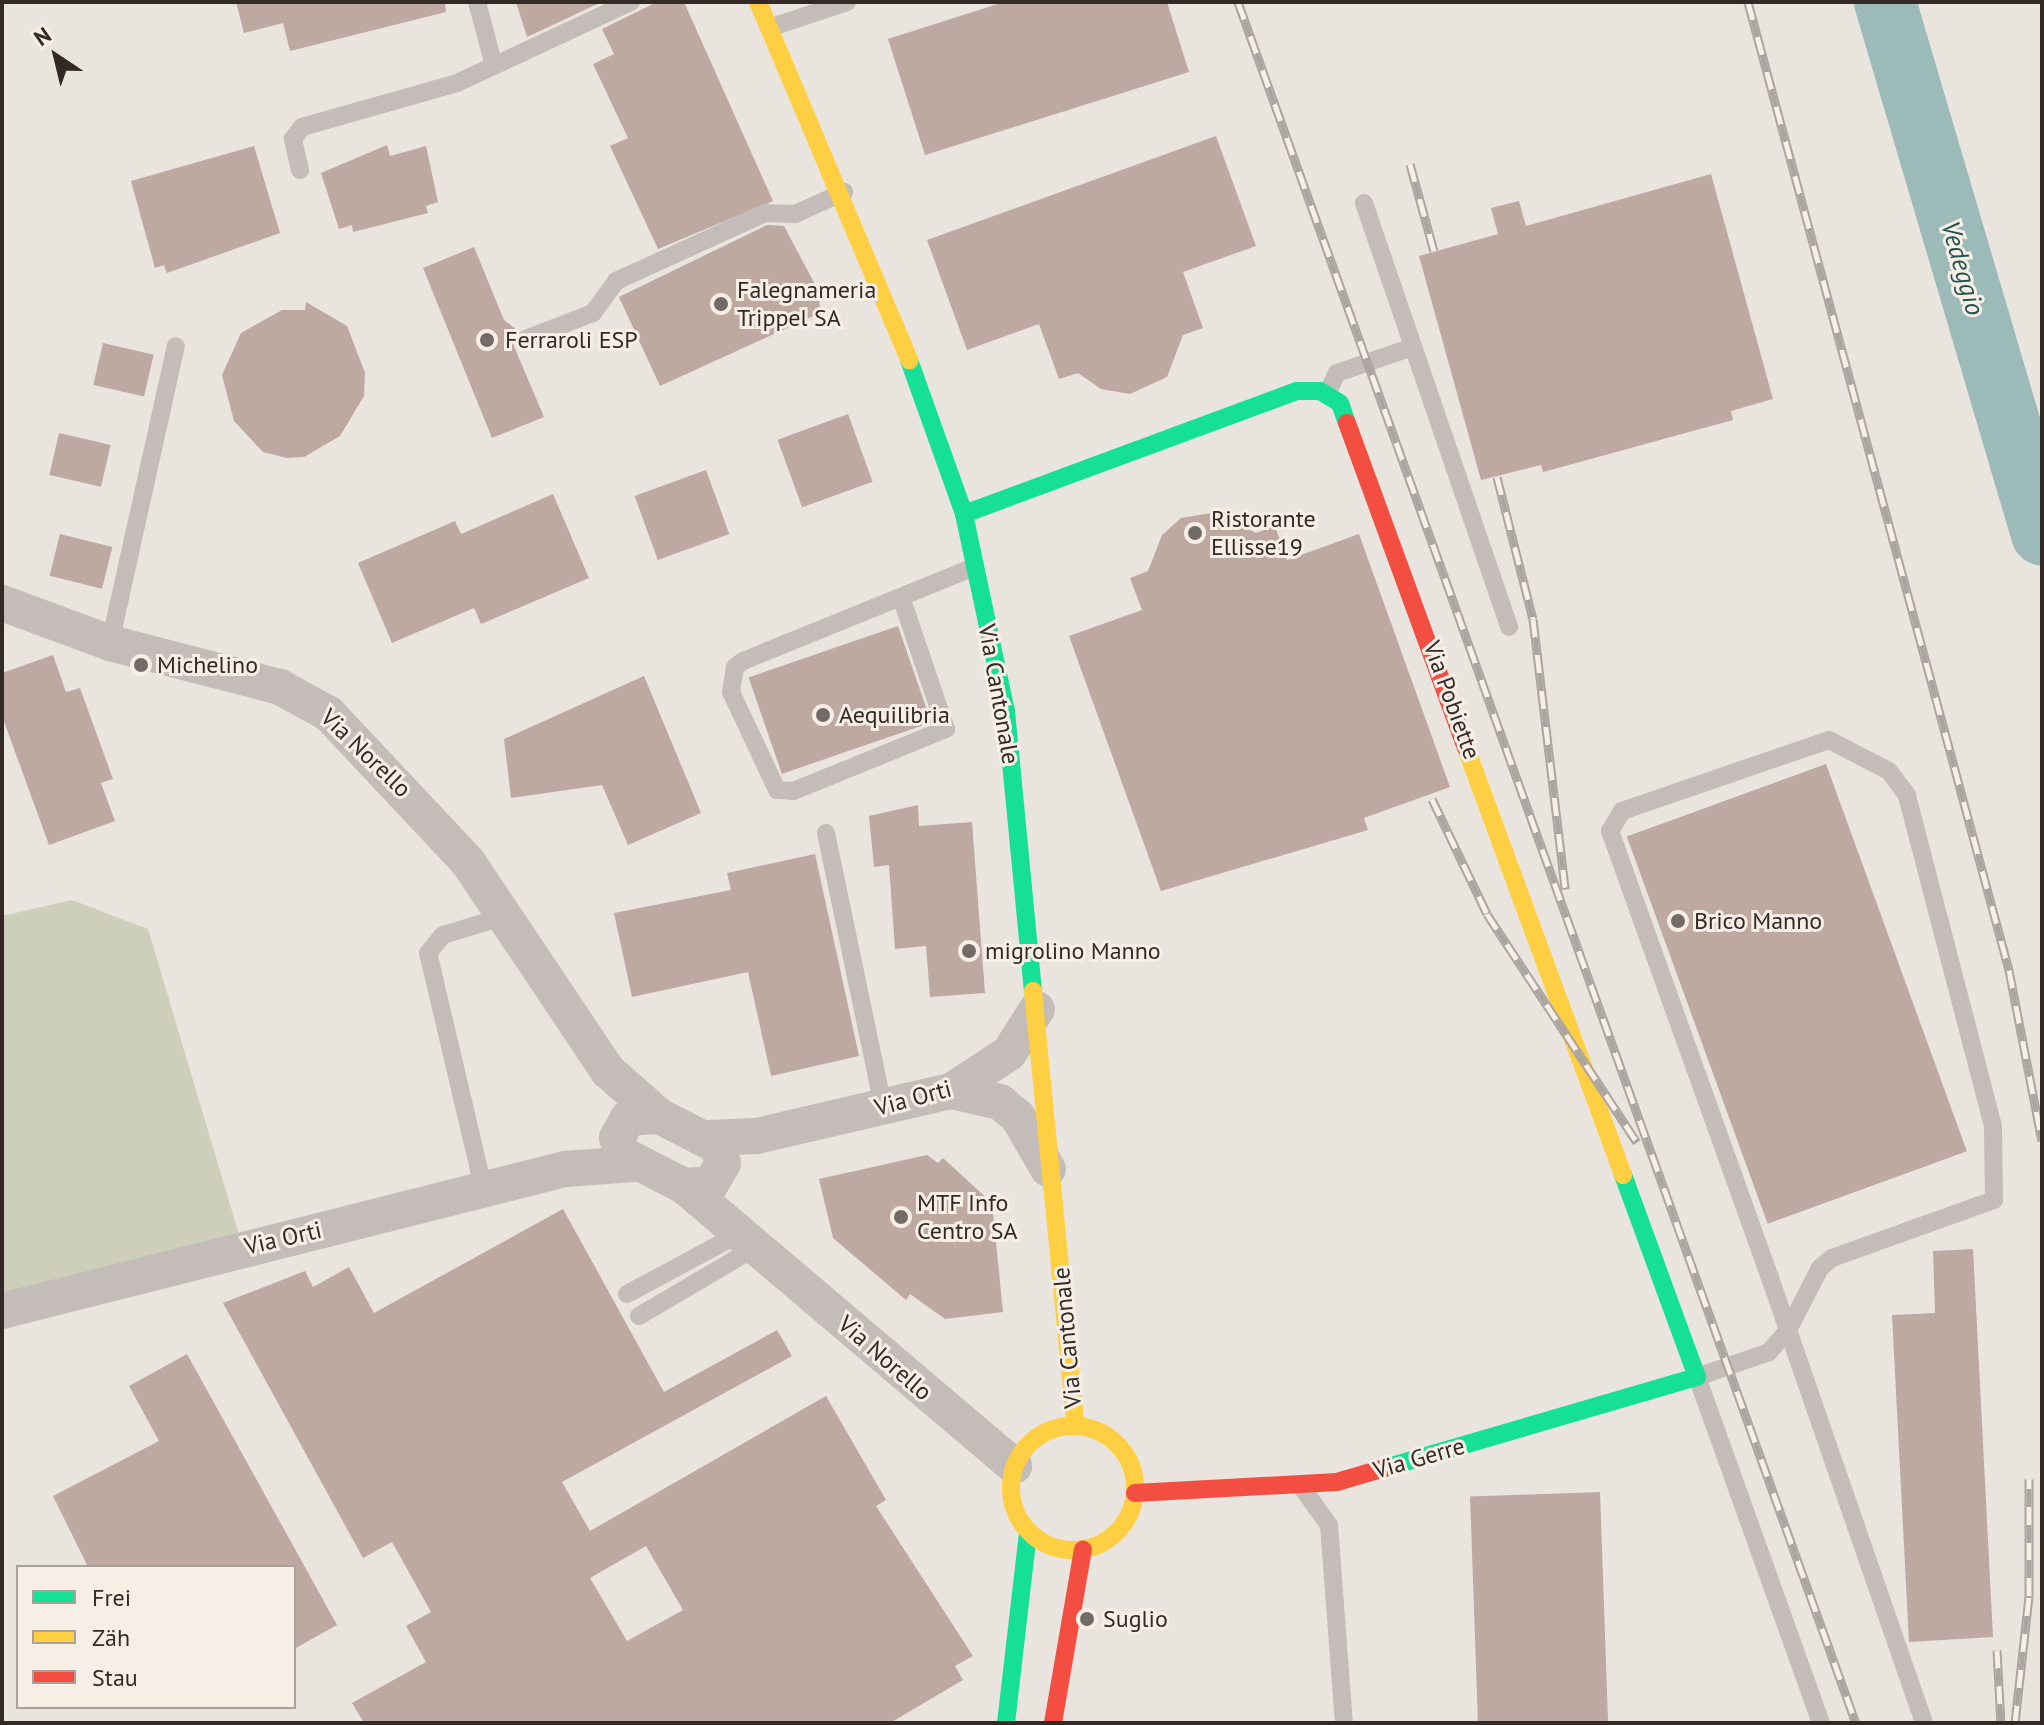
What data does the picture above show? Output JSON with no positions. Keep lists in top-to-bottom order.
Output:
{
  "streets": {
    "main road": ["Via Cantonale", "Via Pobiette", "Via Gerre"],
    "street": ["Via Norello", "Via Orti"]
  },
  "crossings": [
    ["Via Cantonale", "Via Norello"],
    ["Via Cantonale", "Via Orti"],
    ["Via Cantonale", "Via Gerre"],
    ["Via Pobiette", "Via Gerre"],
    ["Via Norello", "Via Orti"],
    ["Via Norello", "Via Gerre"]
  ],
  "water": ["Vedeggio"],
  "places": [
    "Falegnameria Trippel SA",
    "Ferraroli ESP",
    "Ristorante Ellisse19",
    "Michelino",
    "Aequilibria",
    "Brico Manno",
    "migrolino Manno",
    "MTF Info Centro SA",
    "Suglio"
  ],
  "legend": ["Frei", "Zäh", "Stau"],
  "north": "top left"
}
